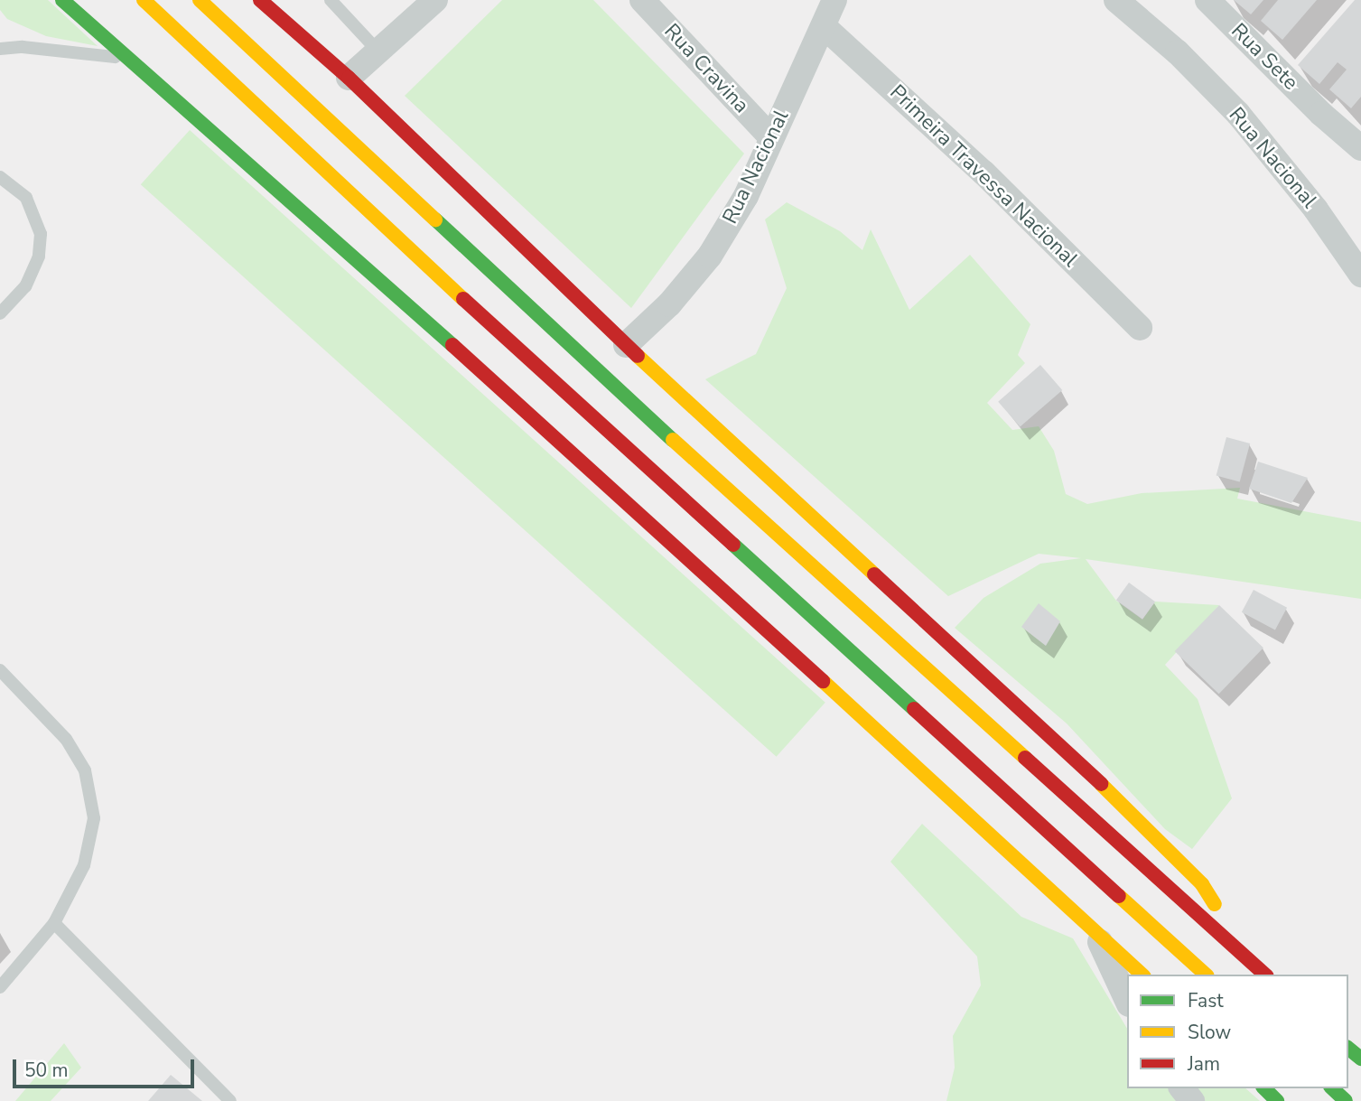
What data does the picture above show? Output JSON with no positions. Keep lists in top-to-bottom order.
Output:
{
  "streets": {
    "street": [
      "Rua Sete",
      "Rua Cravina",
      "Rua Nacional",
      "Primeira Travessa Nacional"
    ]
  },
  "crossings": [
    ["Rua Cravina", "Rua Nacional"],
    ["Rua Nacional", "Primeira Travessa Nacional"]
  ],
  "legend": ["Fast", "Slow", "Jam"],
  "scale_bar": "50 m"
}
